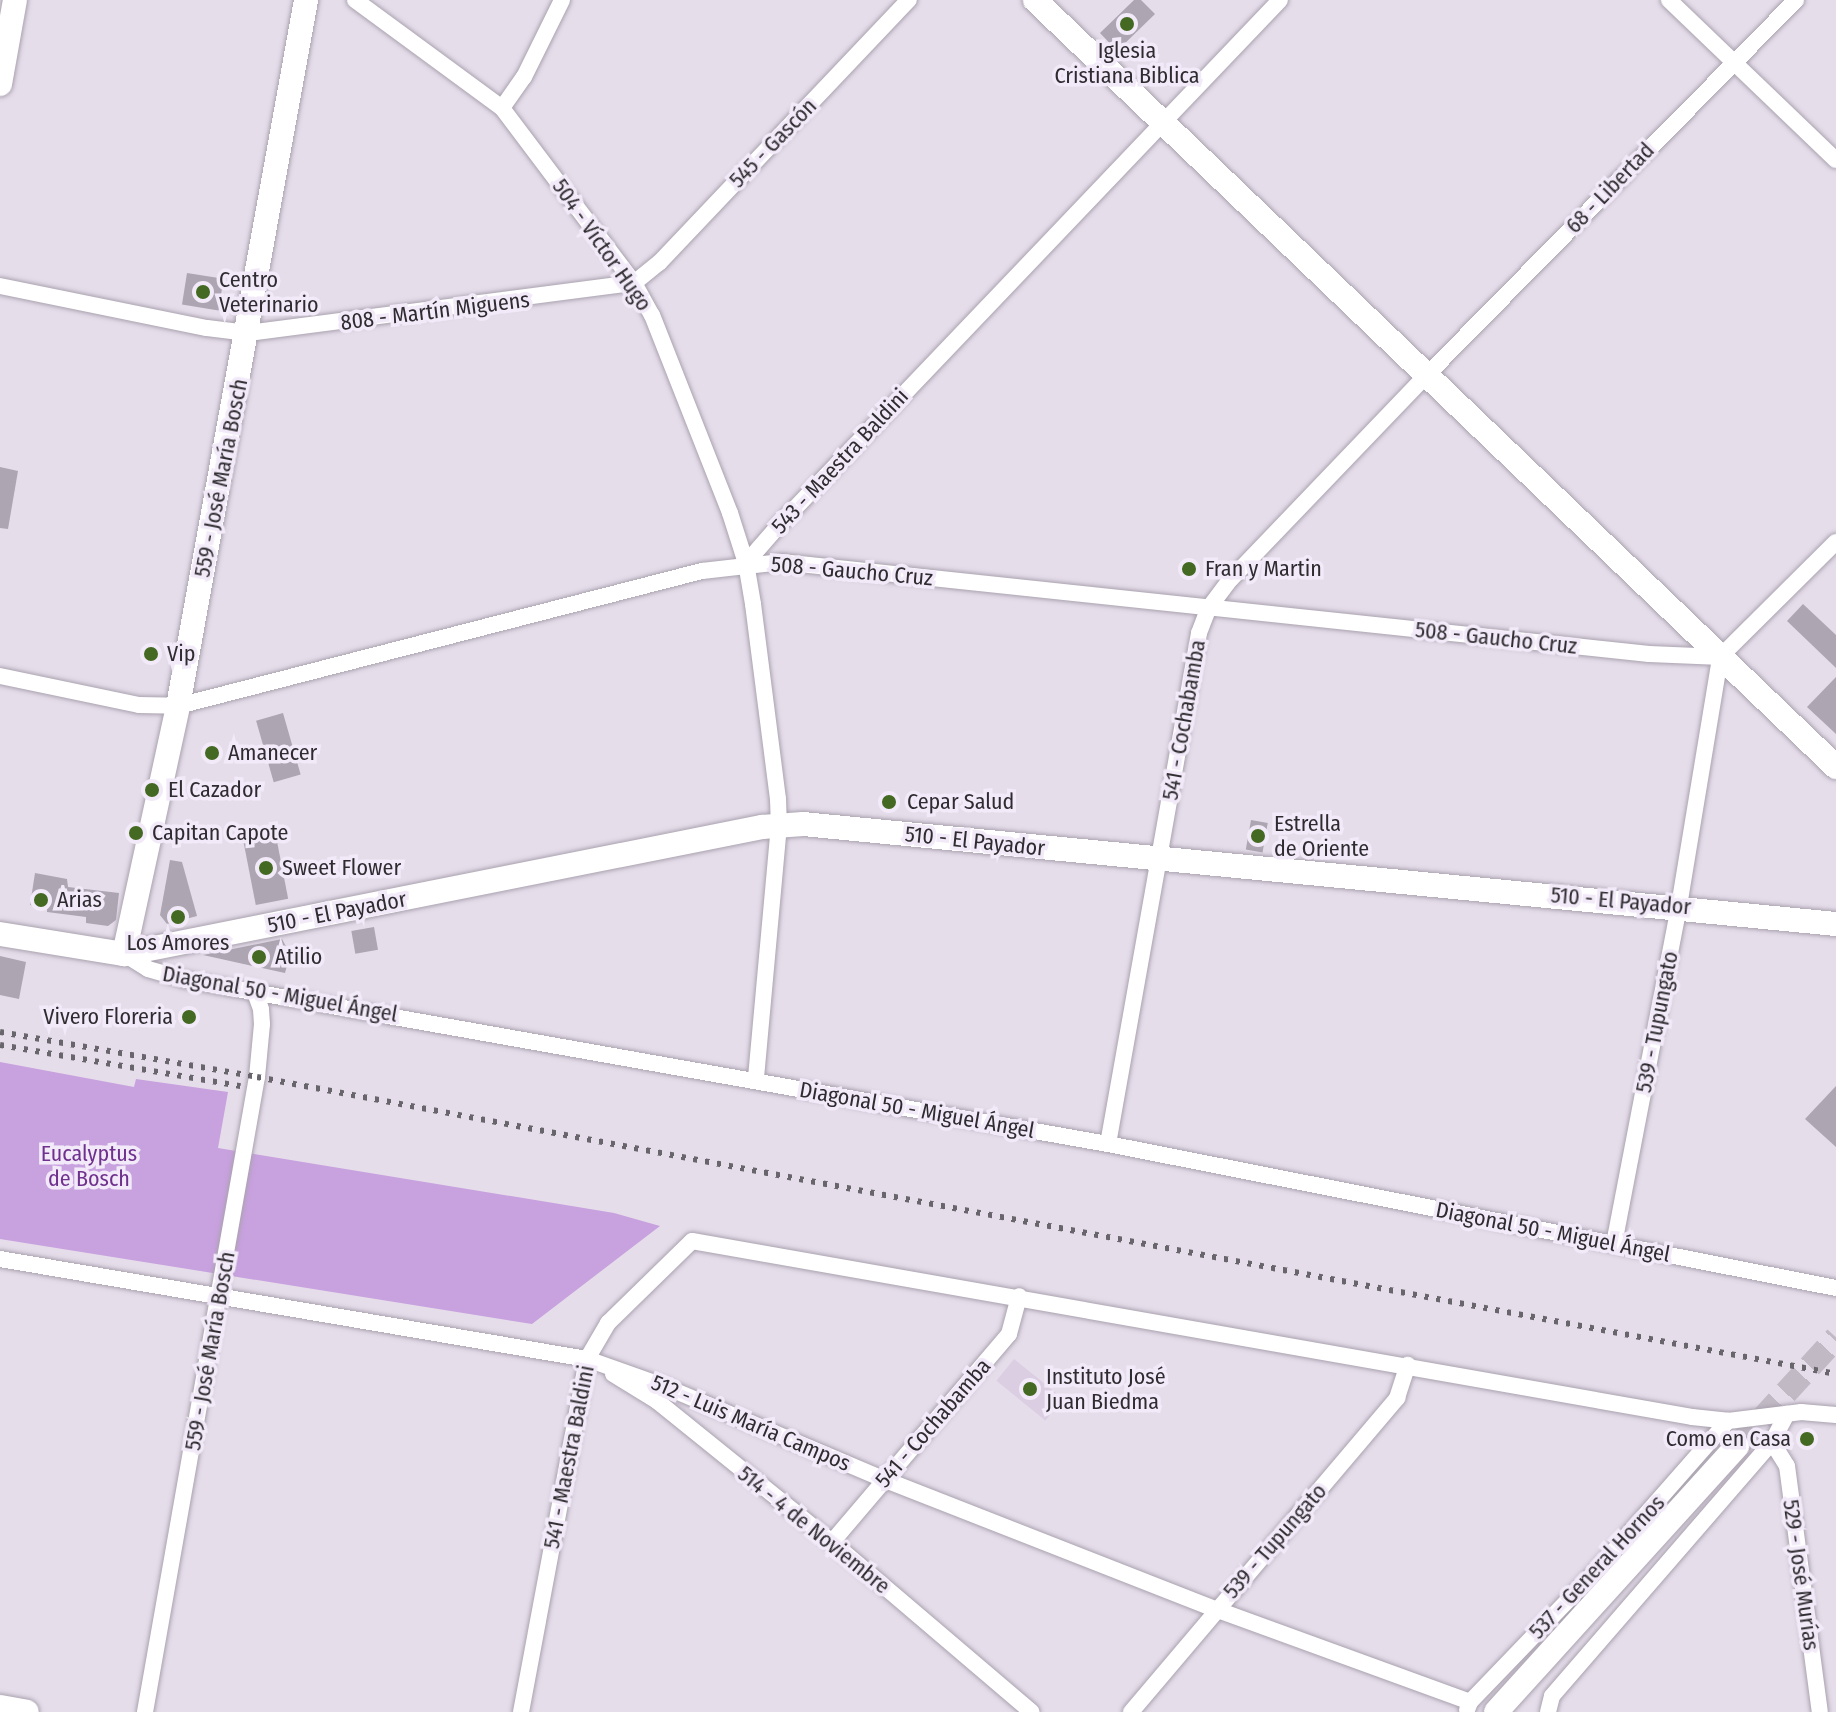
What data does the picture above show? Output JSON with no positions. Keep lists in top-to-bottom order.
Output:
{
  "streets": {
    "street": [
      "545 - Gascón",
      "68 - Libertad",
      "504 - Víctor Hugo",
      "808 - Martín Miguens",
      "543 - Maestra Baldini",
      "559 - José María Bosch",
      "508 - Gaucho Cruz",
      "541 - Cochabamba",
      "510 - El Payador",
      "Diagonal 50 - Miguel Ángel",
      "539 - Tupungato",
      "512 - Luis María Campos",
      "541 - Maestra Baldini",
      "514 - 4 de Noviembre",
      "537 - General Hornos",
      "529 - José Murías"
    ]
  },
  "crossings": [
    ["545 - Gascón", "504 - Víctor Hugo"],
    ["545 - Gascón", "808 - Martín Miguens"],
    ["68 - Libertad", "541 - Cochabamba"],
    ["504 - Víctor Hugo", "808 - Martín Miguens"],
    ["504 - Víctor Hugo", "543 - Maestra Baldini"],
    ["504 - Víctor Hugo", "508 - Gaucho Cruz"],
    ["808 - Martín Miguens", "559 - José María Bosch"],
    ["543 - Maestra Baldini", "508 - Gaucho Cruz"],
    ["559 - José María Bosch", "508 - Gaucho Cruz"],
    ["559 - José María Bosch", "510 - El Payador"],
    ["559 - José María Bosch", "Diagonal 50 - Miguel Ángel"],
    ["559 - José María Bosch", "512 - Luis María Campos"],
    ["508 - Gaucho Cruz", "541 - Cochabamba"],
    ["508 - Gaucho Cruz", "539 - Tupungato"],
    ["541 - Cochabamba", "510 - El Payador"],
    ["541 - Cochabamba", "Diagonal 50 - Miguel Ángel"],
    ["541 - Cochabamba", "512 - Luis María Campos"],
    ["541 - Cochabamba", "541 - Maestra Baldini"],
    ["541 - Cochabamba", "514 - 4 de Noviembre"],
    ["510 - El Payador", "Diagonal 50 - Miguel Ángel"],
    ["510 - El Payador", "539 - Tupungato"],
    ["Diagonal 50 - Miguel Ángel", "539 - Tupungato"],
    ["539 - Tupungato", "512 - Luis María Campos"],
    ["512 - Luis María Campos", "541 - Maestra Baldini"],
    ["512 - Luis María Campos", "514 - 4 de Noviembre"],
    ["512 - Luis María Campos", "537 - General Hornos"],
    ["541 - Maestra Baldini", "514 - 4 de Noviembre"]
  ],
  "parks": ["Eucalyptus de Bosch"],
  "places": [
    "Iglesia Cristiana Biblica",
    "Centro Veterinario",
    "Fran y Martin",
    "Vip",
    "Amanecer",
    "El Cazador",
    "Cepar Salud",
    "Capitan Capote",
    "Estrella de Oriente",
    "Sweet Flower",
    "Arias",
    "Los Amores",
    "Atilio",
    "Vivero Floreria",
    "Instituto José Juan Biedma",
    "Como en Casa"
  ]
}
